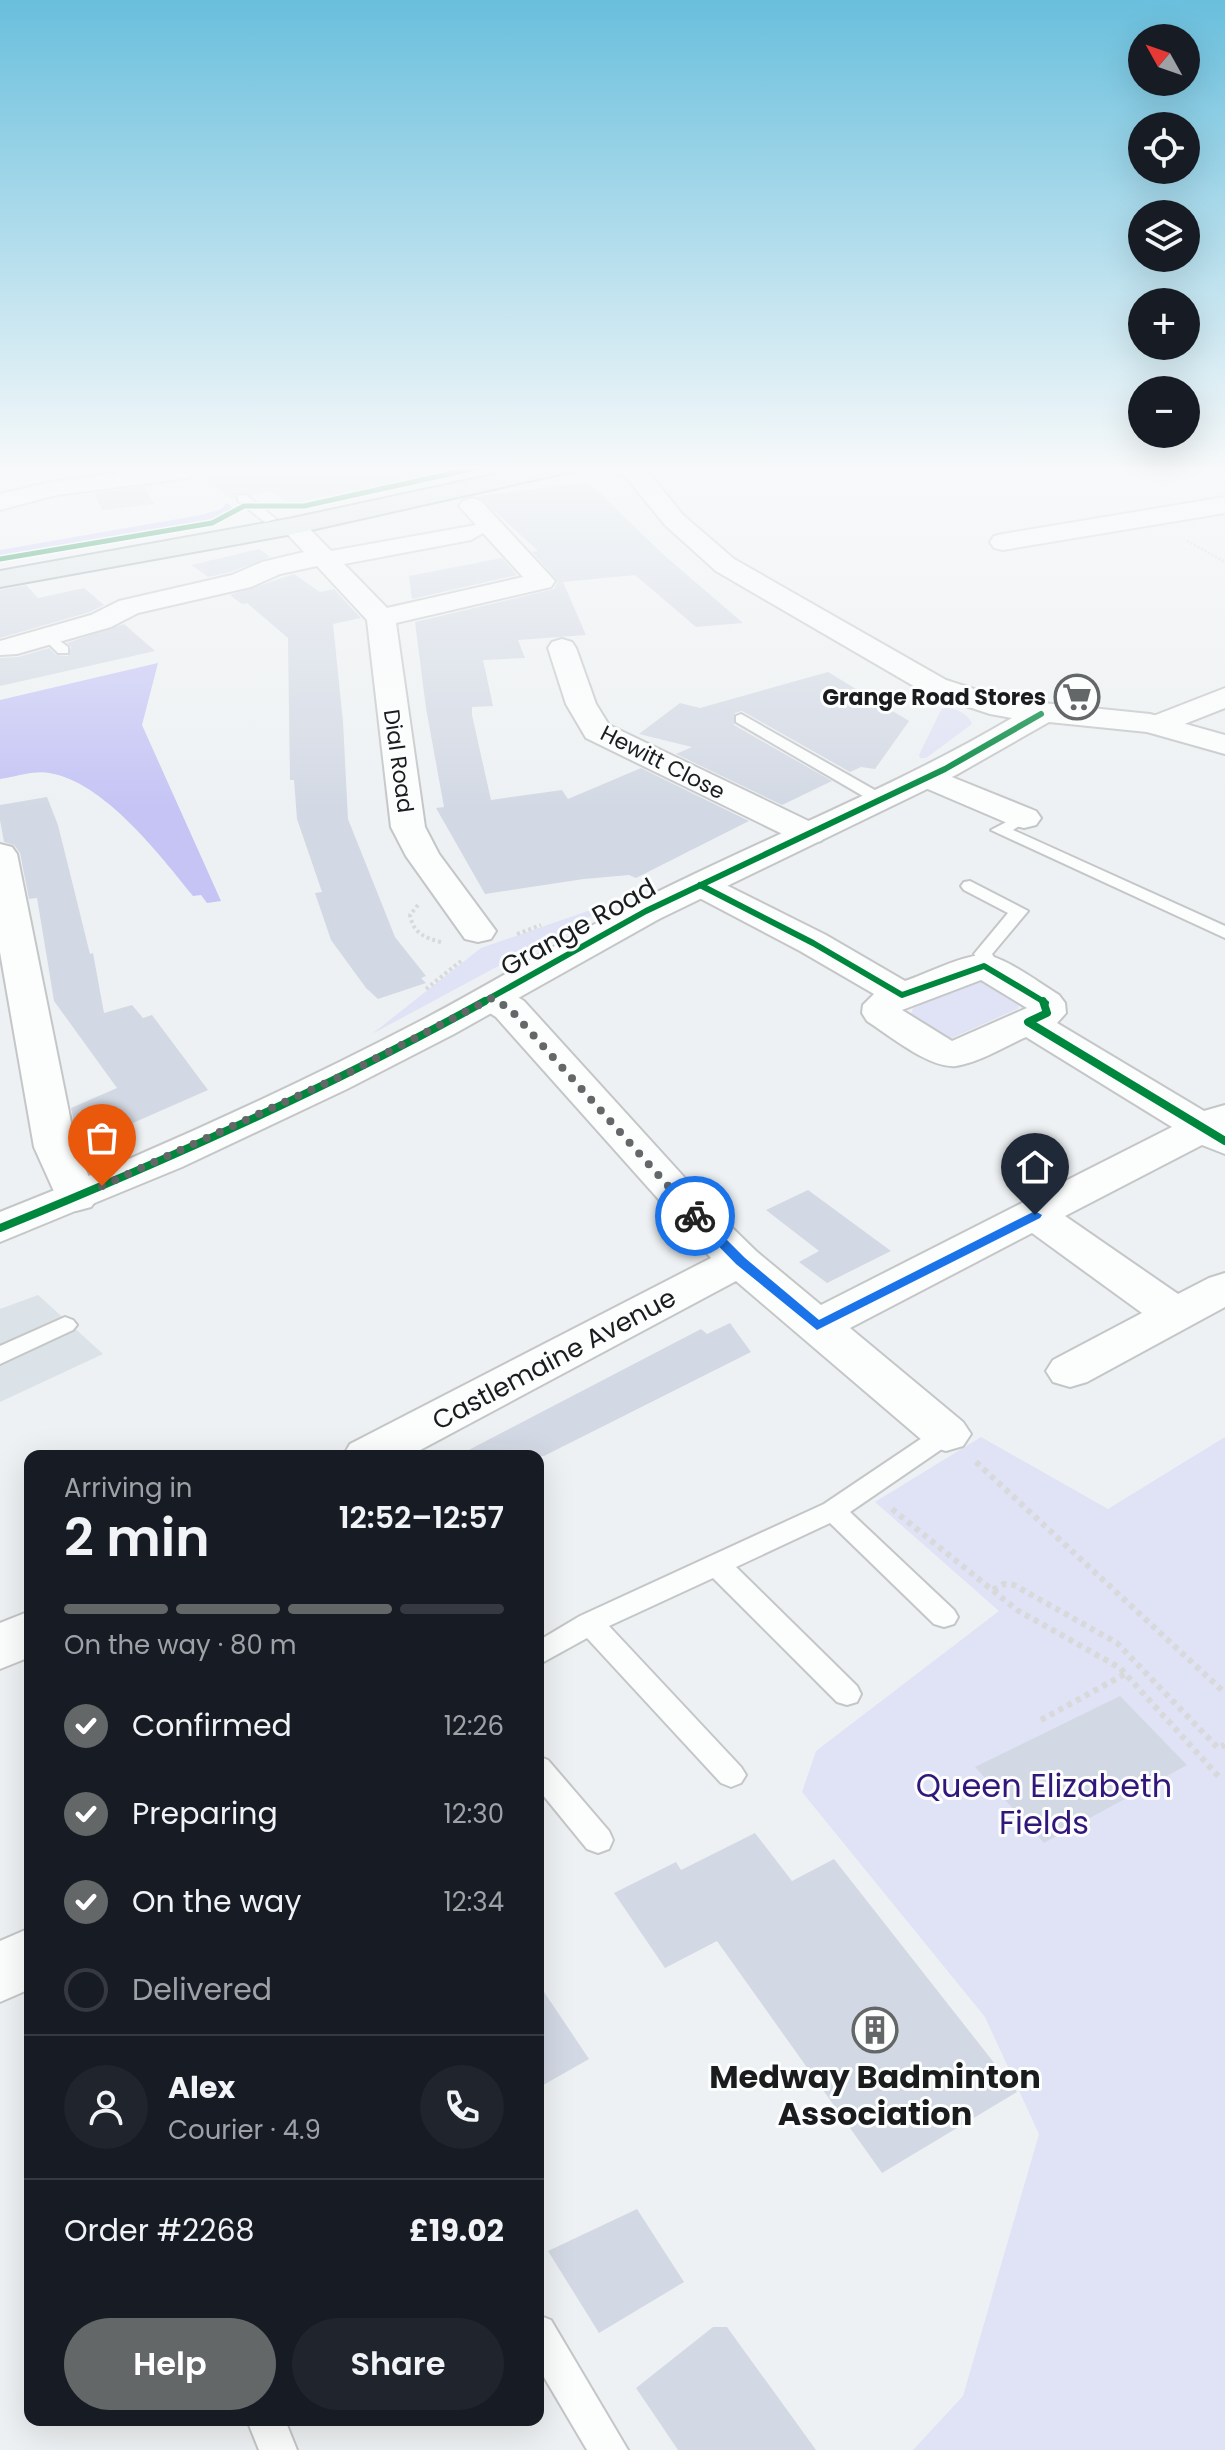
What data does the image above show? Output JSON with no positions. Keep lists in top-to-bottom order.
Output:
{
  "streets": {
    "street": [
      "Dial Road",
      "Hewitt Close",
      "Grange Road",
      "Castlemaine Avenue"
    ]
  },
  "crossings": [
    ["Hewitt Close", "Grange Road"]
  ],
  "parks": ["Queen Elizabeth Fields"],
  "places": {
    "supermarket": ["Grange Road Stores"],
    "building": ["Medway Badminton Association"]
  },
  "north": "top left",
  "page": {
    "map_buttons": ["+", "−"],
    "heading": ["2 min", "Arriving in", "12:52–12:57"],
    "panel": [
      "Alex",
      "Courier · 4.9",
      "Order #2268",
      "£19.02"
    ],
    "bar": "On the way · 80 m",
    "list": [
      ["Confirmed", "12:26"],
      ["Preparing", "12:30"],
      ["On the way", "12:34"],
      "Delivered"
    ],
    "buttons": ["Help", "Share"]
  }
}
